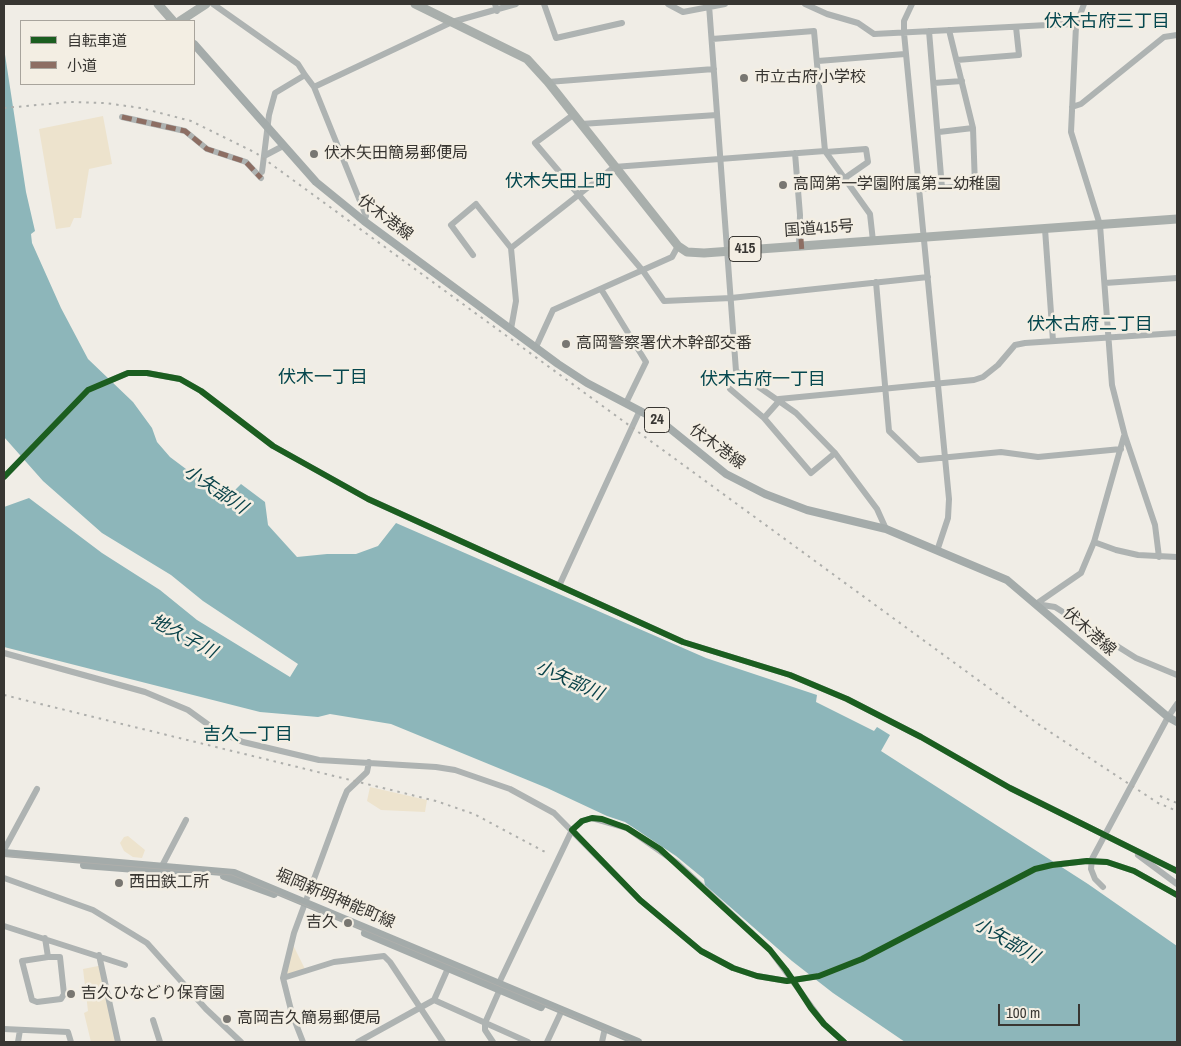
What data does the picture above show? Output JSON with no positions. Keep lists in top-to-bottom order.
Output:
{
  "streets": {
    "highway": ["国道415号", "415"],
    "main road": ["伏木港線", "24", "堀岡新明神能町線"]
  },
  "districts": [
    "伏木古府三丁目",
    "伏木矢田上町",
    "伏木古府二丁目",
    "伏木一丁目",
    "伏木古府一丁目",
    "吉久一丁目"
  ],
  "water": ["小矢部川", "地久子川"],
  "places": [
    "市立古府小学校",
    "伏木矢田簡易郵便局",
    "高岡第一学園附属第二幼稚園",
    "高岡警察署伏木幹部交番",
    "西田鉄工所",
    "吉久",
    "吉久ひなどり保育園",
    "高岡吉久簡易郵便局"
  ],
  "legend": ["自転車道", "小道"],
  "scale_bar": "100 m"
}
